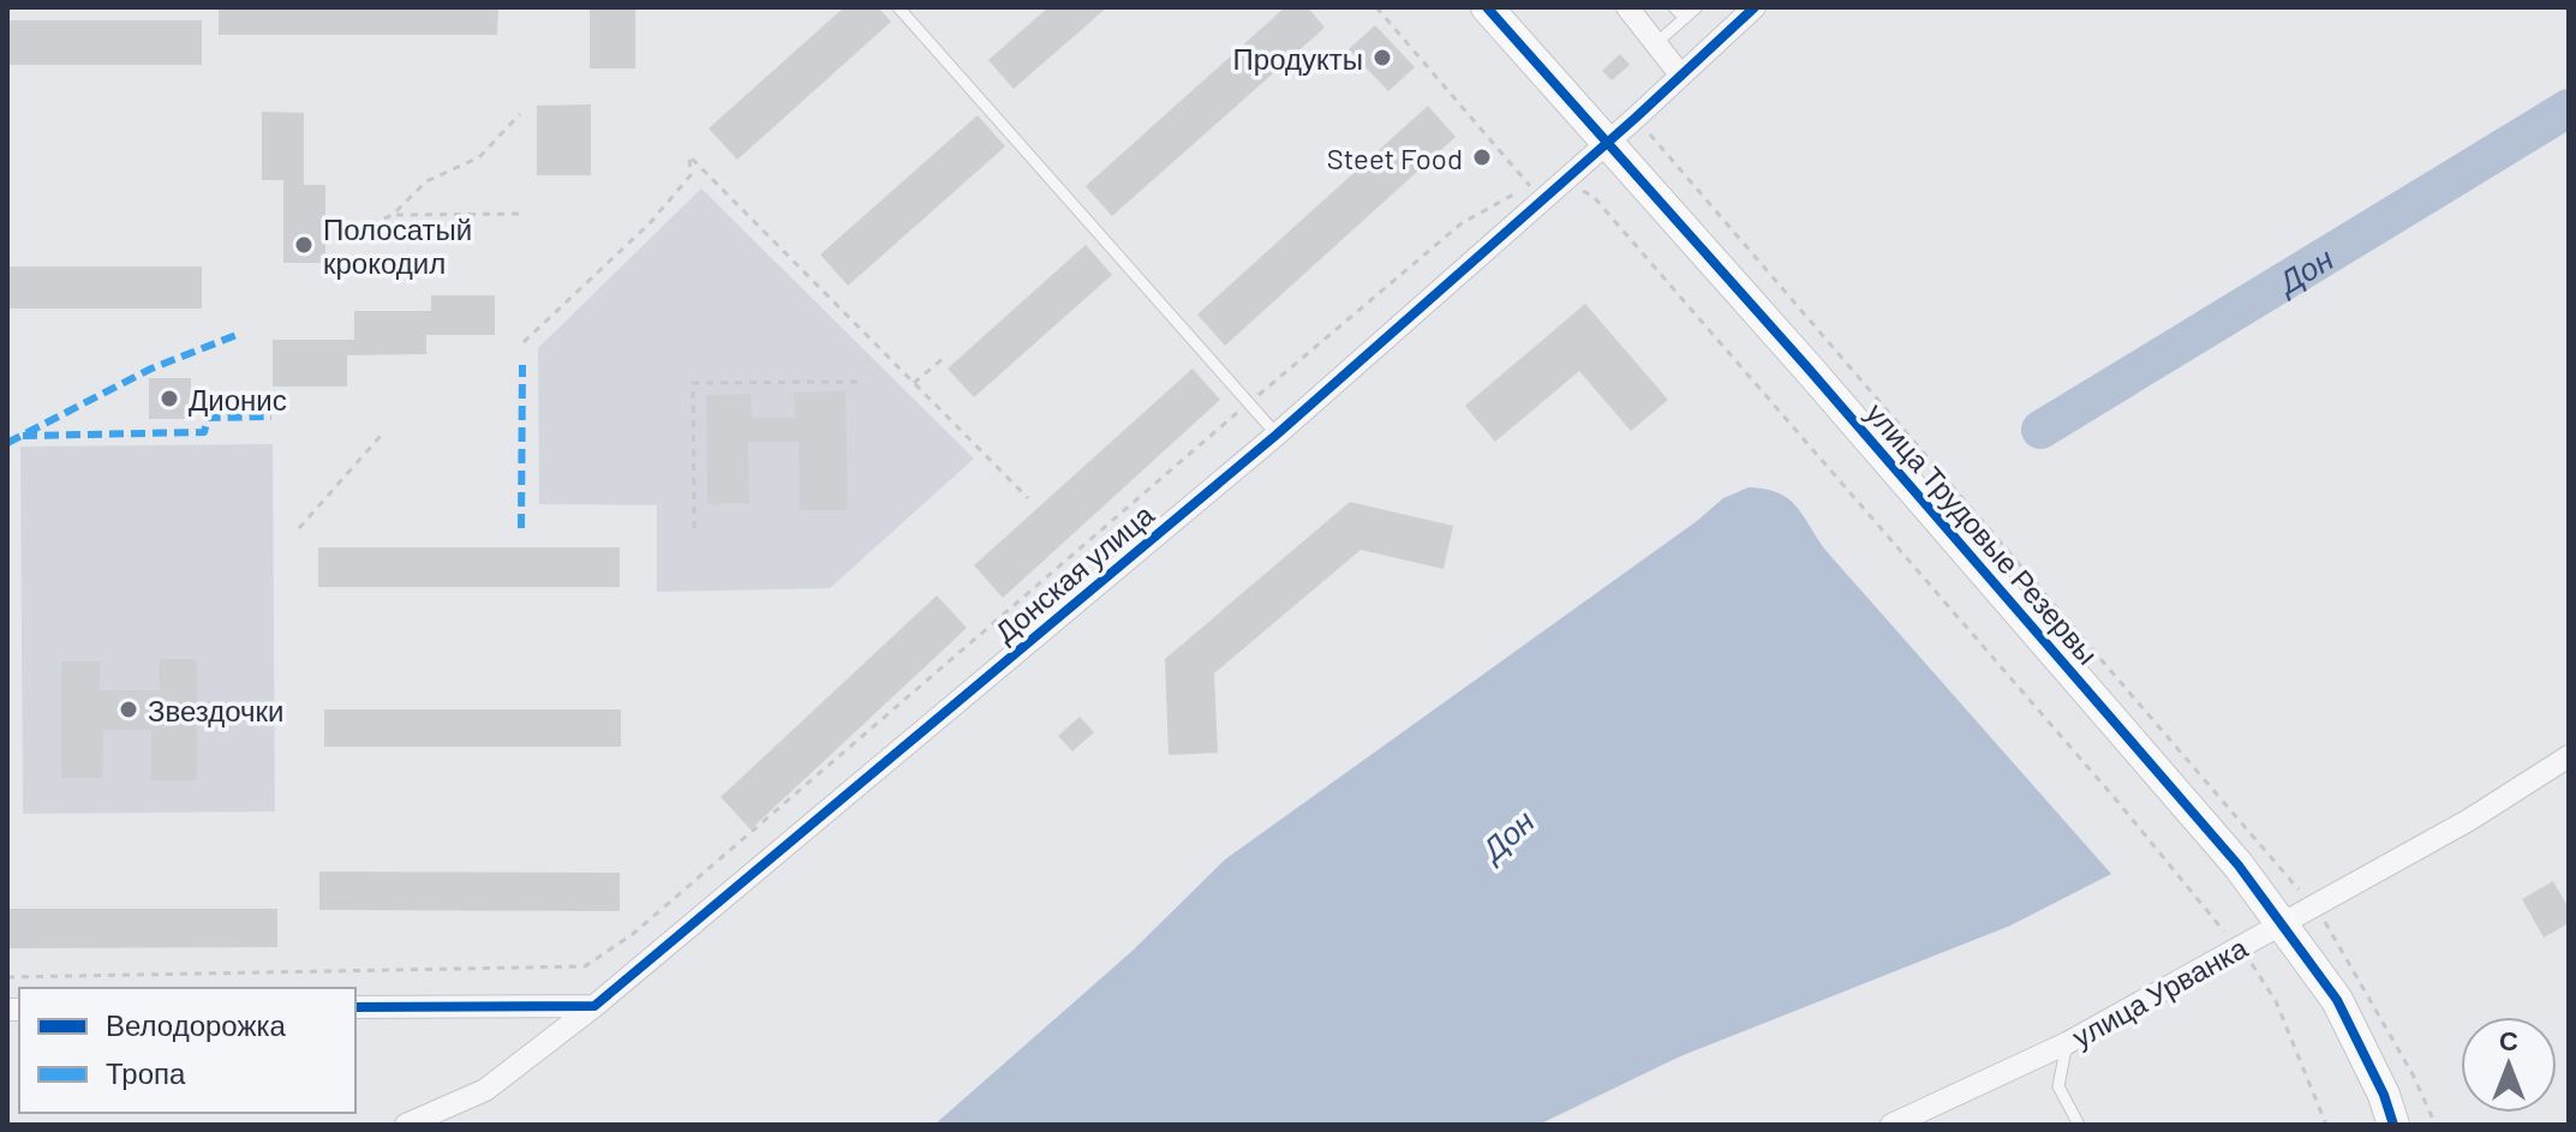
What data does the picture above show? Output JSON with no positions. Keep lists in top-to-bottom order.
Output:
{
  "streets": {
    "street": ["улица Трудовые Резервы", "Донская улица", "улица Урванка"]
  },
  "crossings": [
    ["улица Трудовые Резервы", "Донская улица"],
    ["улица Трудовые Резервы", "улица Урванка"]
  ],
  "water": ["Дон"],
  "places": [
    "Продукты",
    "Steet Food",
    "Полосатый крокодил",
    "Дионис",
    "Звездочки"
  ],
  "legend": ["Велодорожка", "Тропа"],
  "north": "top"
}
